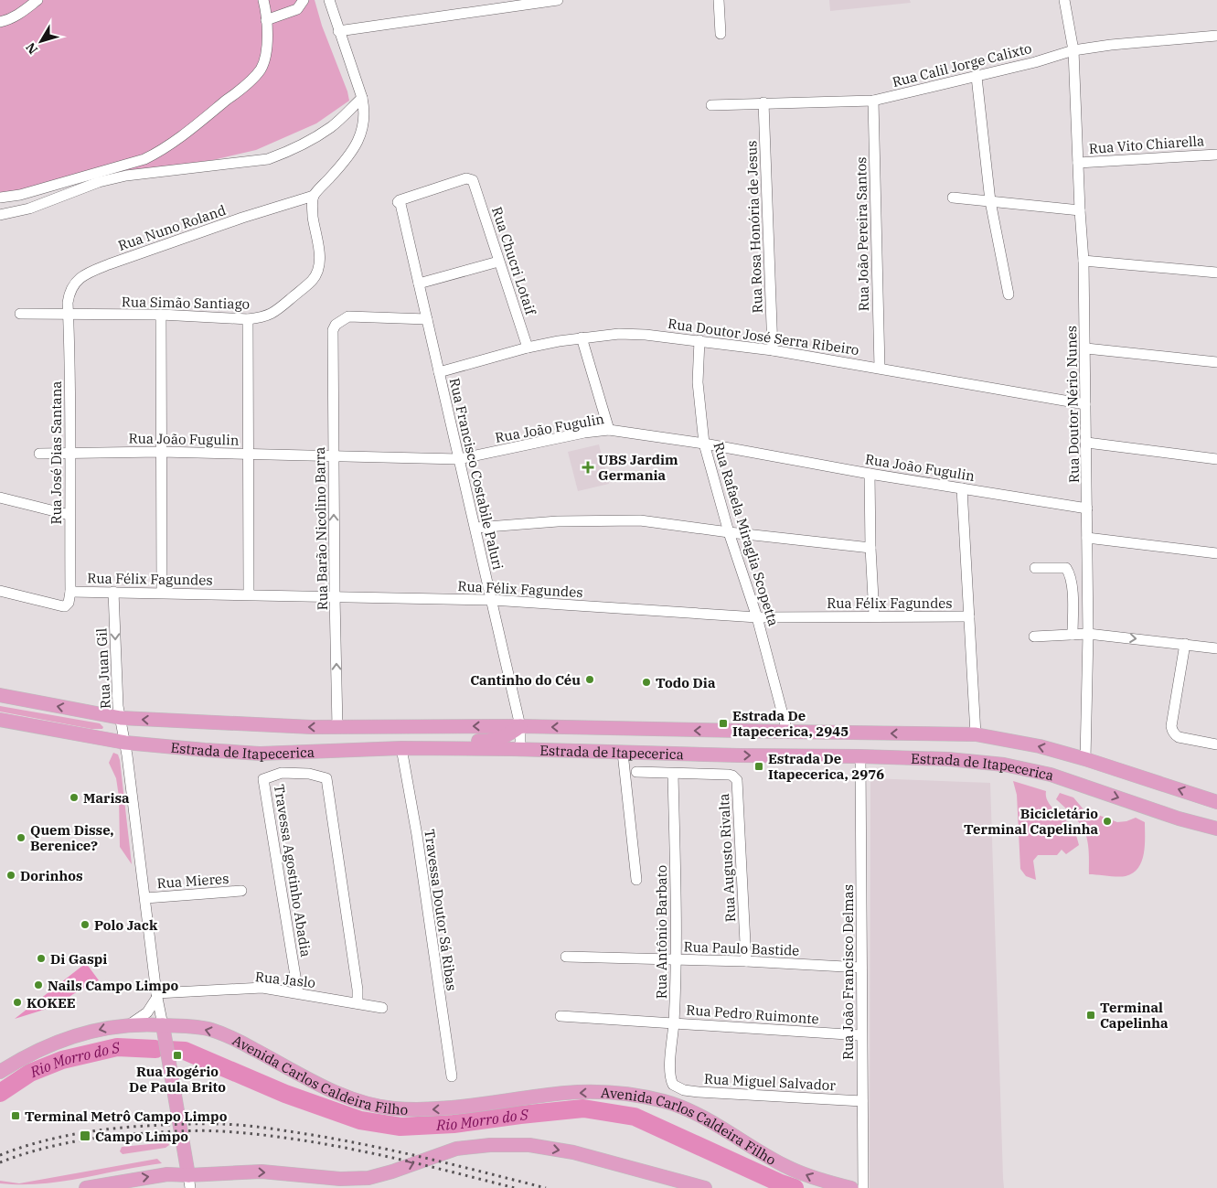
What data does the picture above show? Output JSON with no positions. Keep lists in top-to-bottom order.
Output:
{
  "streets": {
    "main road": ["Estrada de Itapecerica", "Avenida Carlos Caldeira Filho"],
    "street": [
      "Rua Calil Jorge Calixto",
      "Rua Vito Chiarella",
      "Rua Rosa Honória de Jesus",
      "Rua Nuno Roland",
      "Rua João Pereira Santos",
      "Rua Chucri Lotaif",
      "Rua Simão Santiago",
      "Rua Doutor José Serra Ribeiro",
      "Rua Doutor Nério Nunes",
      "Rua João Fugulin",
      "Rua José Dias Santana",
      "Rua Francisco Costabile Paluri",
      "Rua Barão Nicolino Barra",
      "Rua Rafaela Miraglia Scopetta",
      "Rua Félix Fagundes",
      "Rua Juan Gil",
      "Rua Augusto Rivalta",
      "Travessa Agostinho Abadia",
      "Rua Mieres",
      "Travessa Doutor Sá Ribas",
      "Rua Antônio Barbato",
      "Rua Paulo Bastide",
      "Rua João Francisco Delmas",
      "Rua Jaslo",
      "Rua Pedro Ruimonte",
      "Rua Miguel Salvador"
    ]
  },
  "crossings": [
    ["Rua Calil Jorge Calixto", "Rua Rosa Honória de Jesus"],
    ["Rua Calil Jorge Calixto", "Rua João Pereira Santos"],
    ["Rua Calil Jorge Calixto", "Rua Doutor Nério Nunes"],
    ["Rua Vito Chiarella", "Rua Doutor Nério Nunes"],
    ["Rua Rosa Honória de Jesus", "Rua Doutor José Serra Ribeiro"],
    ["Rua Nuno Roland", "Rua Simão Santiago"],
    ["Rua Nuno Roland", "Rua José Dias Santana"],
    ["Rua João Pereira Santos", "Rua Doutor José Serra Ribeiro"],
    ["Rua Chucri Lotaif", "Rua Doutor José Serra Ribeiro"],
    ["Rua Chucri Lotaif", "Rua Francisco Costabile Paluri"],
    ["Rua Simão Santiago", "Rua José Dias Santana"],
    ["Rua Doutor José Serra Ribeiro", "Rua Doutor Nério Nunes"],
    ["Rua Doutor José Serra Ribeiro", "Rua Francisco Costabile Paluri"],
    ["Rua Doutor José Serra Ribeiro", "Rua Rafaela Miraglia Scopetta"],
    ["Rua Doutor Nério Nunes", "Rua João Fugulin"],
    ["Rua Doutor Nério Nunes", "Estrada de Itapecerica"],
    ["Rua João Fugulin", "Rua José Dias Santana"],
    ["Rua João Fugulin", "Rua Francisco Costabile Paluri"],
    ["Rua João Fugulin", "Rua Barão Nicolino Barra"],
    ["Rua João Fugulin", "Rua Rafaela Miraglia Scopetta"],
    ["Rua José Dias Santana", "Rua Félix Fagundes"],
    ["Rua Francisco Costabile Paluri", "Rua Barão Nicolino Barra"],
    ["Rua Francisco Costabile Paluri", "Rua Félix Fagundes"],
    ["Rua Francisco Costabile Paluri", "Estrada de Itapecerica"],
    ["Rua Barão Nicolino Barra", "Rua Félix Fagundes"],
    ["Rua Barão Nicolino Barra", "Estrada de Itapecerica"],
    ["Rua Rafaela Miraglia Scopetta", "Rua Félix Fagundes"],
    ["Rua Rafaela Miraglia Scopetta", "Estrada de Itapecerica"],
    ["Rua Félix Fagundes", "Rua Juan Gil"],
    ["Rua Juan Gil", "Estrada de Itapecerica"],
    ["Estrada de Itapecerica", "Travessa Doutor Sá Ribas"],
    ["Estrada de Itapecerica", "Rua João Francisco Delmas"],
    ["Rua Augusto Rivalta", "Rua Antônio Barbato"],
    ["Rua Augusto Rivalta", "Rua Paulo Bastide"],
    ["Travessa Agostinho Abadia", "Rua Jaslo"],
    ["Rua Antônio Barbato", "Rua Paulo Bastide"],
    ["Rua Antônio Barbato", "Rua Pedro Ruimonte"],
    ["Rua Antônio Barbato", "Rua Miguel Salvador"],
    ["Rua Paulo Bastide", "Rua João Francisco Delmas"],
    ["Rua João Francisco Delmas", "Rua Pedro Ruimonte"],
    ["Rua João Francisco Delmas", "Rua Miguel Salvador"]
  ],
  "one_way": ["Rua Juan Gil"],
  "water": ["Rio Morro do S"],
  "places": {
    "health": ["UBS Jardim Germania"],
    "other": [
      "Cantinho do Céu",
      "Todo Dia",
      "Marisa",
      "Bicicletário Terminal Capelinha",
      "Quem Disse, Berenice?",
      "Dorinhos",
      "Polo Jack",
      "Di Gaspi",
      "Nails Campo Limpo",
      "KOKEE"
    ],
    "transit": [
      "Estrada De Itapecerica, 2945",
      "Estrada De Itapecerica, 2976",
      "Terminal Capelinha",
      "Rua Rogério De Paula Brito",
      "Terminal Metrô Campo Limpo",
      "Campo Limpo"
    ]
  },
  "north": "bottom left"
}
